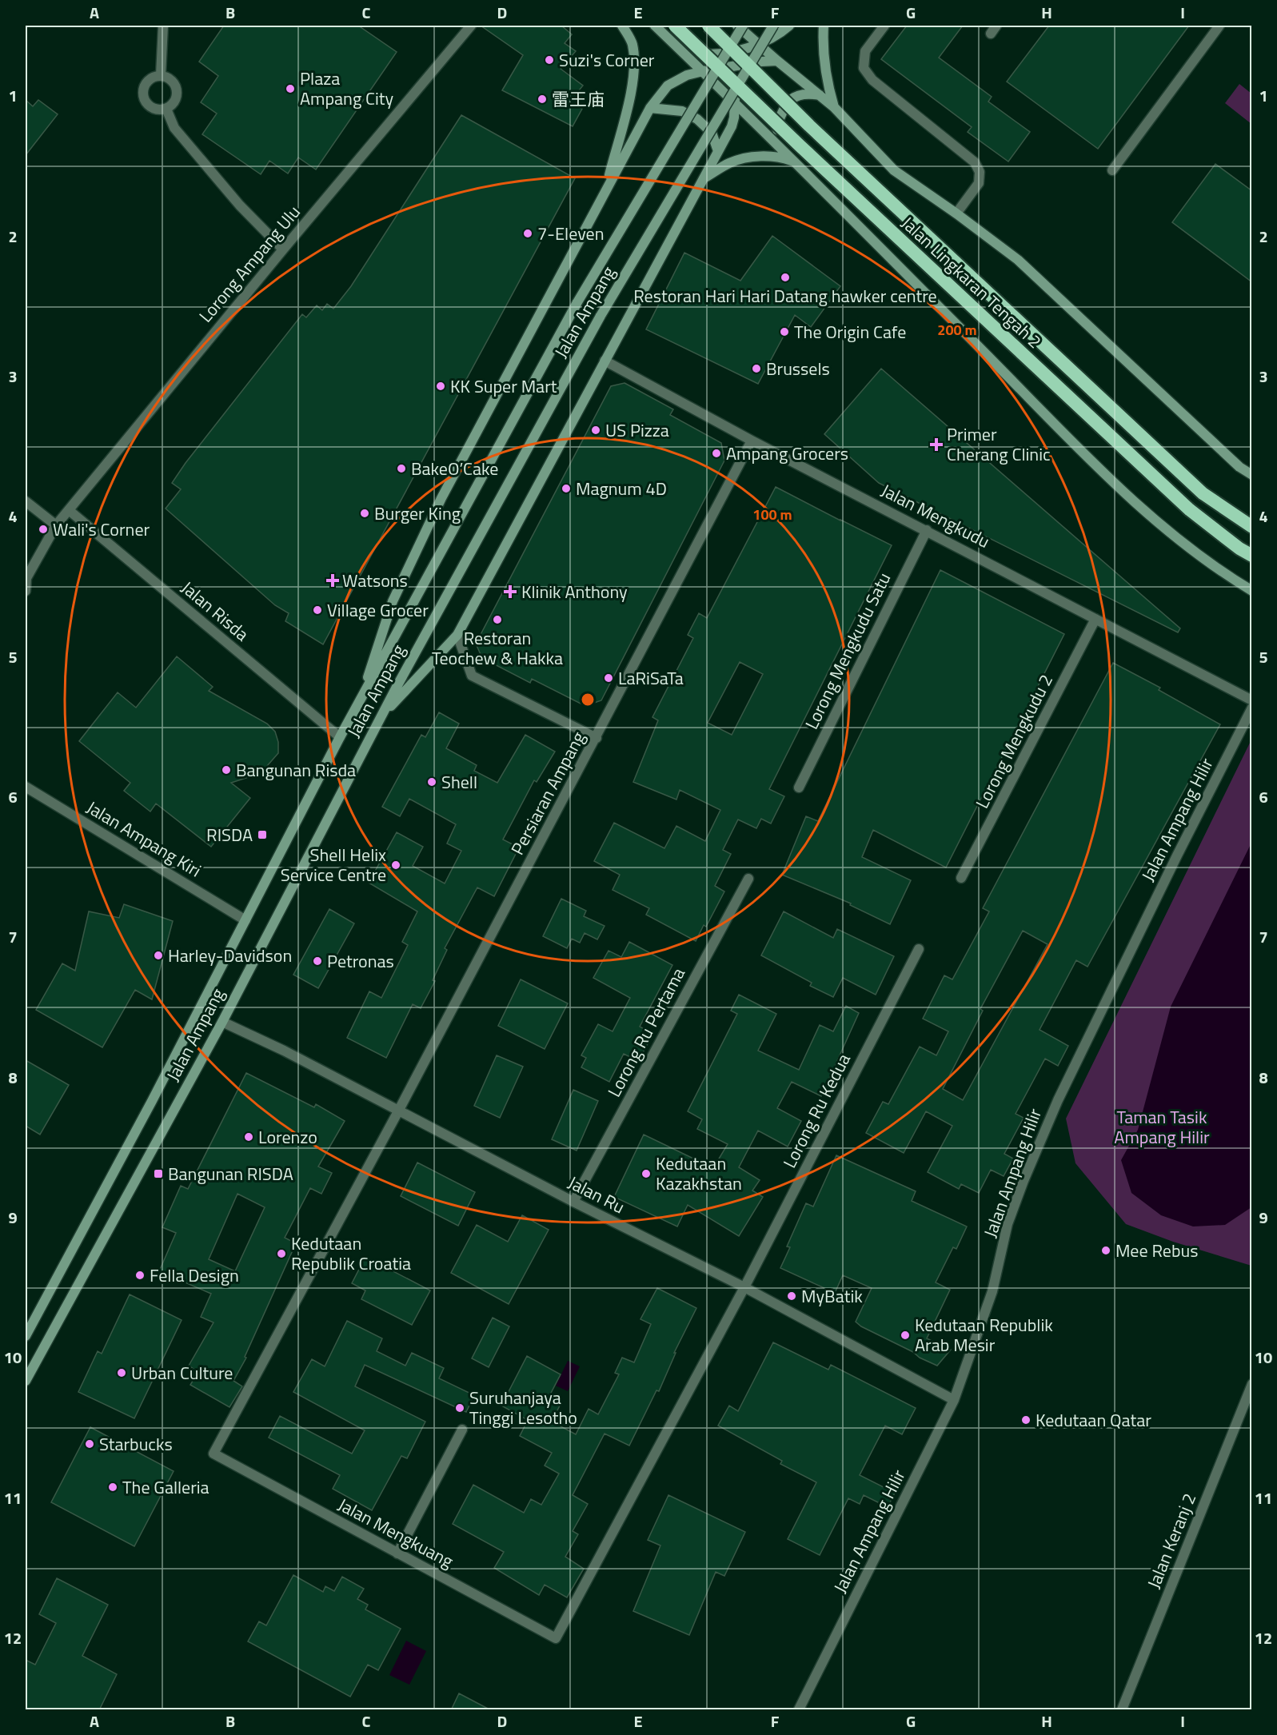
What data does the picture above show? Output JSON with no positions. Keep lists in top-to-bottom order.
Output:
{
  "streets": {
    "highway": ["Jalan Lingkaran Tengah 2"],
    "main road": ["Jalan Ampang"],
    "street": [
      "Lorong Ampang Ulu",
      "Jalan Mengkudu",
      "Jalan Risda",
      "Lorong Mengkudu Satu",
      "Lorong Mengkudu 2",
      "Persiaran Ampang",
      "Jalan Ampang Hilir",
      "Jalan Ampang Kiri",
      "Lorong Ru Pertama",
      "Lorong Ru Kedua",
      "Jalan Ru",
      "Jalan Mengkuang",
      "Jalan Keranj 2"
    ]
  },
  "crossings": [
    ["Lorong Ampang Ulu", "Jalan Risda"],
    ["Jalan Ampang", "Jalan Risda"],
    ["Jalan Ampang", "Jalan Ampang Kiri"],
    ["Jalan Ampang", "Jalan Ru"],
    ["Jalan Mengkudu", "Lorong Mengkudu Satu"],
    ["Jalan Mengkudu", "Lorong Mengkudu 2"],
    ["Jalan Mengkudu", "Persiaran Ampang"],
    ["Persiaran Ampang", "Jalan Ru"],
    ["Persiaran Ampang", "Jalan Mengkuang"],
    ["Jalan Ampang Hilir", "Jalan Ru"],
    ["Lorong Ru Pertama", "Jalan Ru"],
    ["Lorong Ru Kedua", "Jalan Ru"],
    ["Lorong Ru Kedua", "Jalan Mengkuang"],
    ["Jalan Ru", "Jalan Mengkuang"]
  ],
  "parks": ["Taman Tasik Ampang Hilir"],
  "places": {
    "other": [
      "Suzi's Corner",
      "Plaza Ampang City",
      "雷王庙",
      "7-Eleven",
      "Restoran Hari Hari Datang hawker centre",
      "The Origin Cafe",
      "Brussels",
      "KK Super Mart",
      "US Pizza",
      "Ampang Grocers",
      "BakeO’Cake",
      "Magnum 4D",
      "Burger King",
      "Wali's Corner",
      "Village Grocer",
      "Restoran Teochew & Hakka",
      "LaRiSaTa",
      "Bangunan Risda",
      "Shell",
      "Shell Helix Service Centre",
      "Harley-Davidson",
      "Petronas",
      "Lorenzo",
      "Kedutaan Kazakhstan",
      "Mee Rebus",
      "Kedutaan Republik Croatia",
      "Fella Design",
      "MyBatik",
      "Kedutaan Republik Arab Mesir",
      "Urban Culture",
      "Suruhanjaya Tinggi Lesotho",
      "Kedutaan Qatar",
      "Starbucks",
      "The Galleria"
    ],
    "health": ["Primer Cherang Clinic", "Watsons", "Klinik Anthony"],
    "transit": ["RISDA", "Bangunan RISDA"]
  },
  "grid": {
    "columns": [
      "A",
      "B",
      "C",
      "D",
      "E",
      "F",
      "G",
      "H",
      "I"
    ],
    "rows": [
      "1",
      "2",
      "3",
      "4",
      "5",
      "6",
      "7",
      "8",
      "9",
      "10",
      "11",
      "12"
    ]
  },
  "rings": ["200 m", "100 m"]
}
